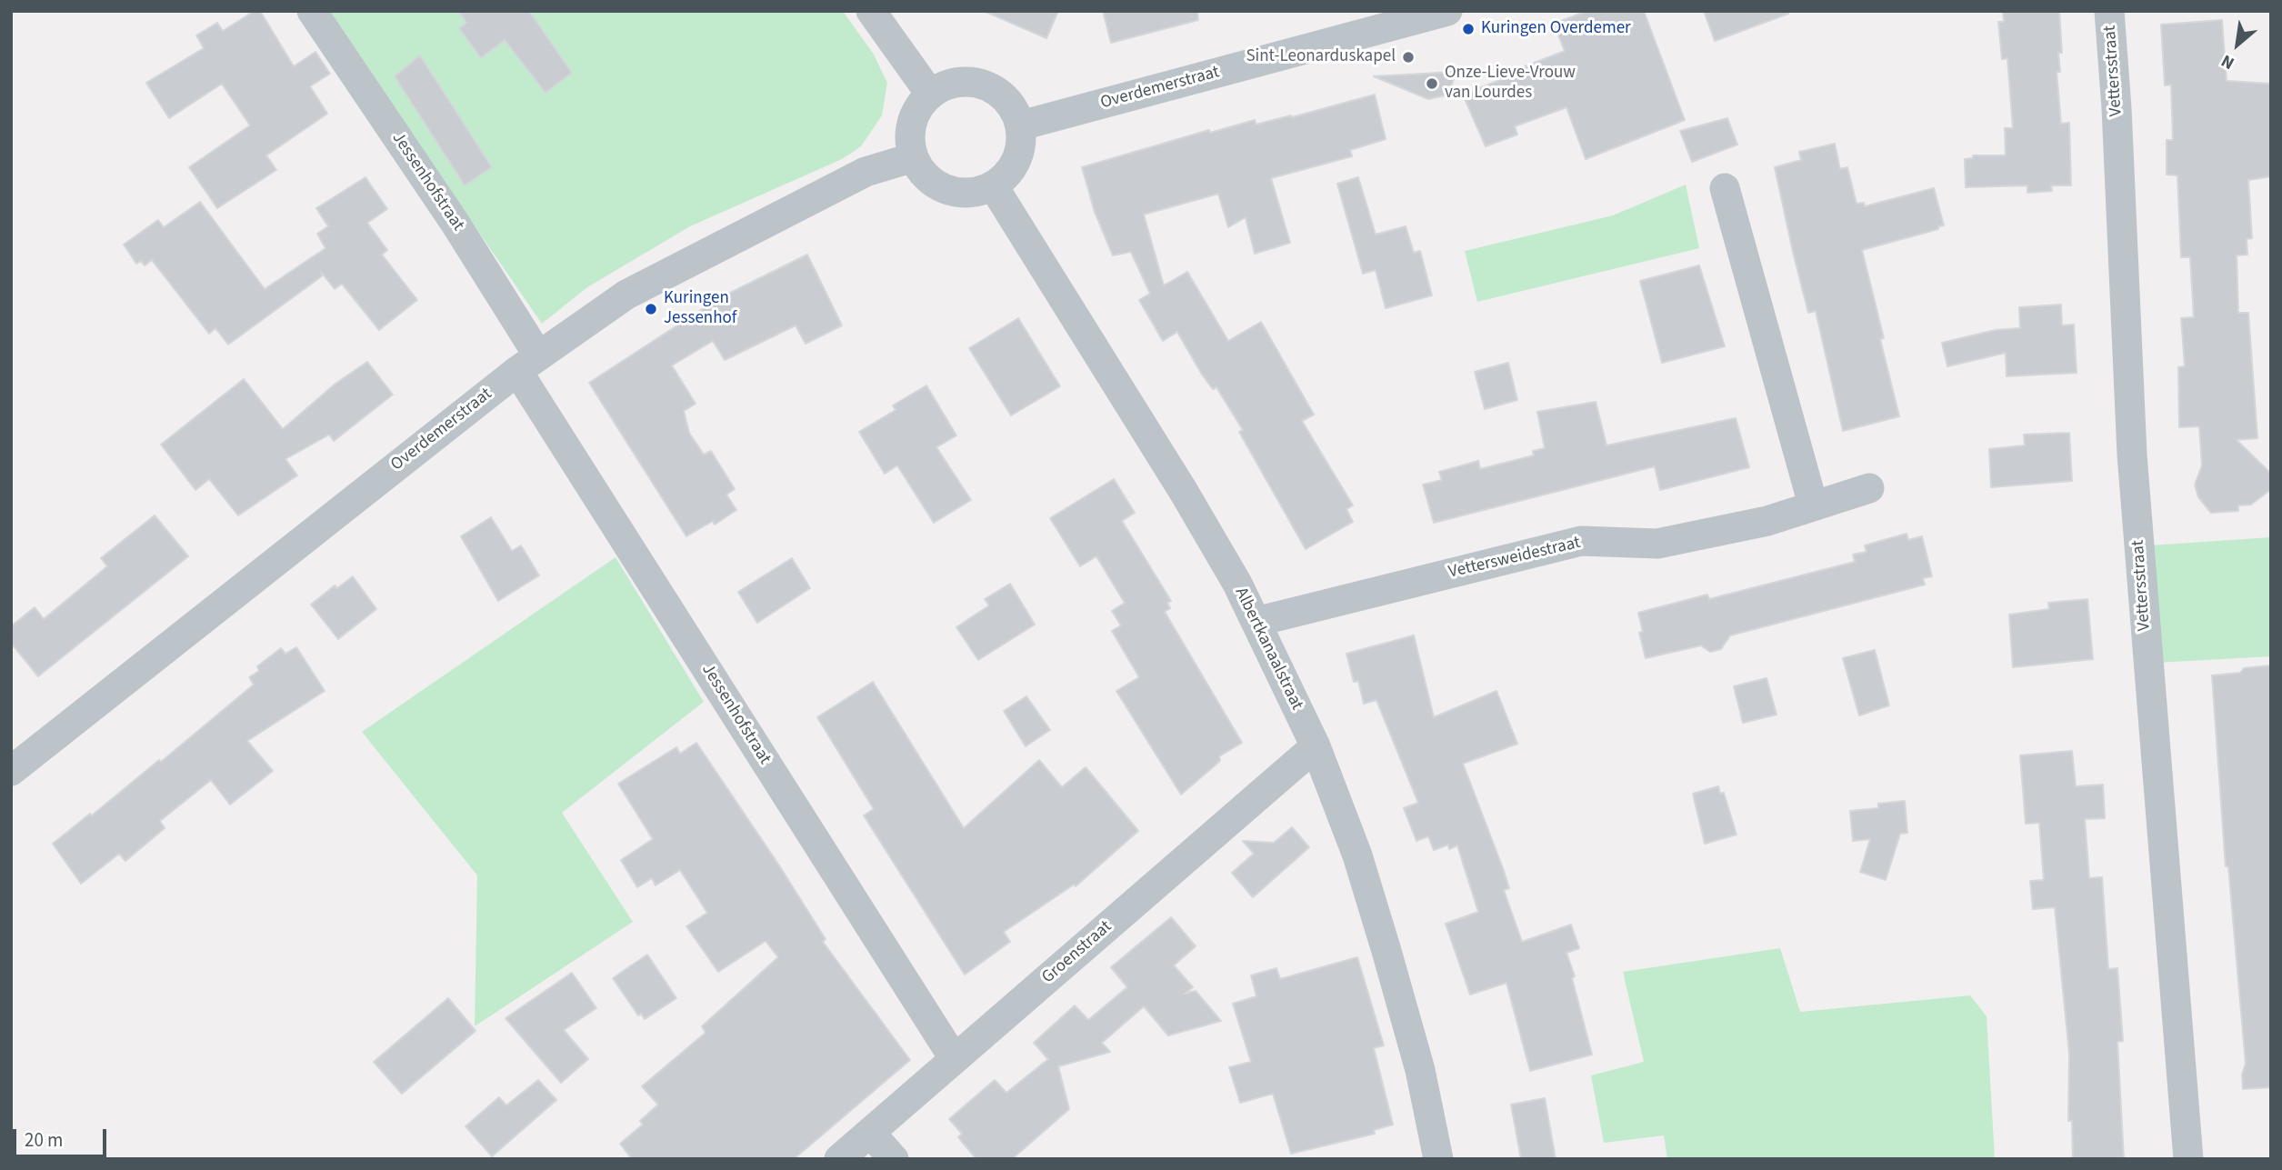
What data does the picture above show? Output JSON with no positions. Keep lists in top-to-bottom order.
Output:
{
  "streets": {
    "street": [
      "Vettersstraat",
      "Overdemerstraat",
      "Jessenhofstraat",
      "Vettersweidestraat",
      "Albertkanaalstraat",
      "Groenstraat"
    ]
  },
  "crossings": [
    ["Overdemerstraat", "Jessenhofstraat"],
    ["Overdemerstraat", "Albertkanaalstraat"],
    ["Jessenhofstraat", "Groenstraat"],
    ["Vettersweidestraat", "Albertkanaalstraat"],
    ["Albertkanaalstraat", "Groenstraat"]
  ],
  "places": [
    "Kuringen Overdemer",
    "Sint-Leonarduskapel",
    "Onze-Lieve-Vrouw van Lourdes",
    "Kuringen Jessenhof"
  ],
  "scale_bar": "20 m",
  "north": "bottom left"
}
